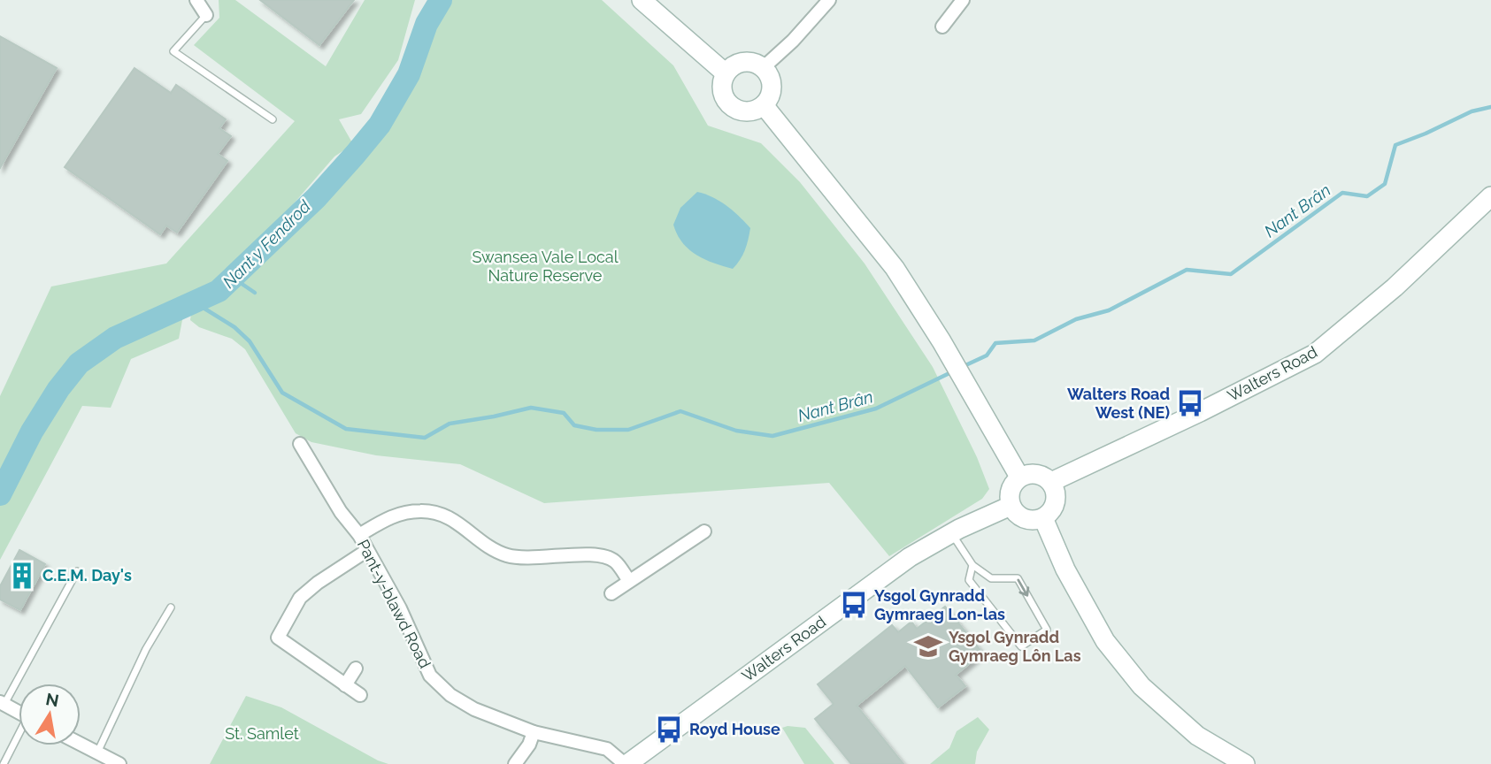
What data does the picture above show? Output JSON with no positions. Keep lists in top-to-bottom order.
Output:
{
  "streets": {
    "main road": ["Walters Road"],
    "street": ["Pant-y-blawd Road"]
  },
  "crossings": [
    ["Walters Road", "Pant-y-blawd Road"]
  ],
  "water": ["Nant Brân", "Nant y Fendrod"],
  "parks": ["Swansea Vale Local Nature Reserve", "St. Samlet"],
  "places": {
    "bus stop": ["Walters Road West (NE)", "Ysgol Gynradd Gymraeg Lon-las", "Royd House"],
    "building": ["C.E.M. Day's"],
    "school or university": ["Ysgol Gynradd Gymraeg Lôn Las"]
  },
  "north": "top"
}
